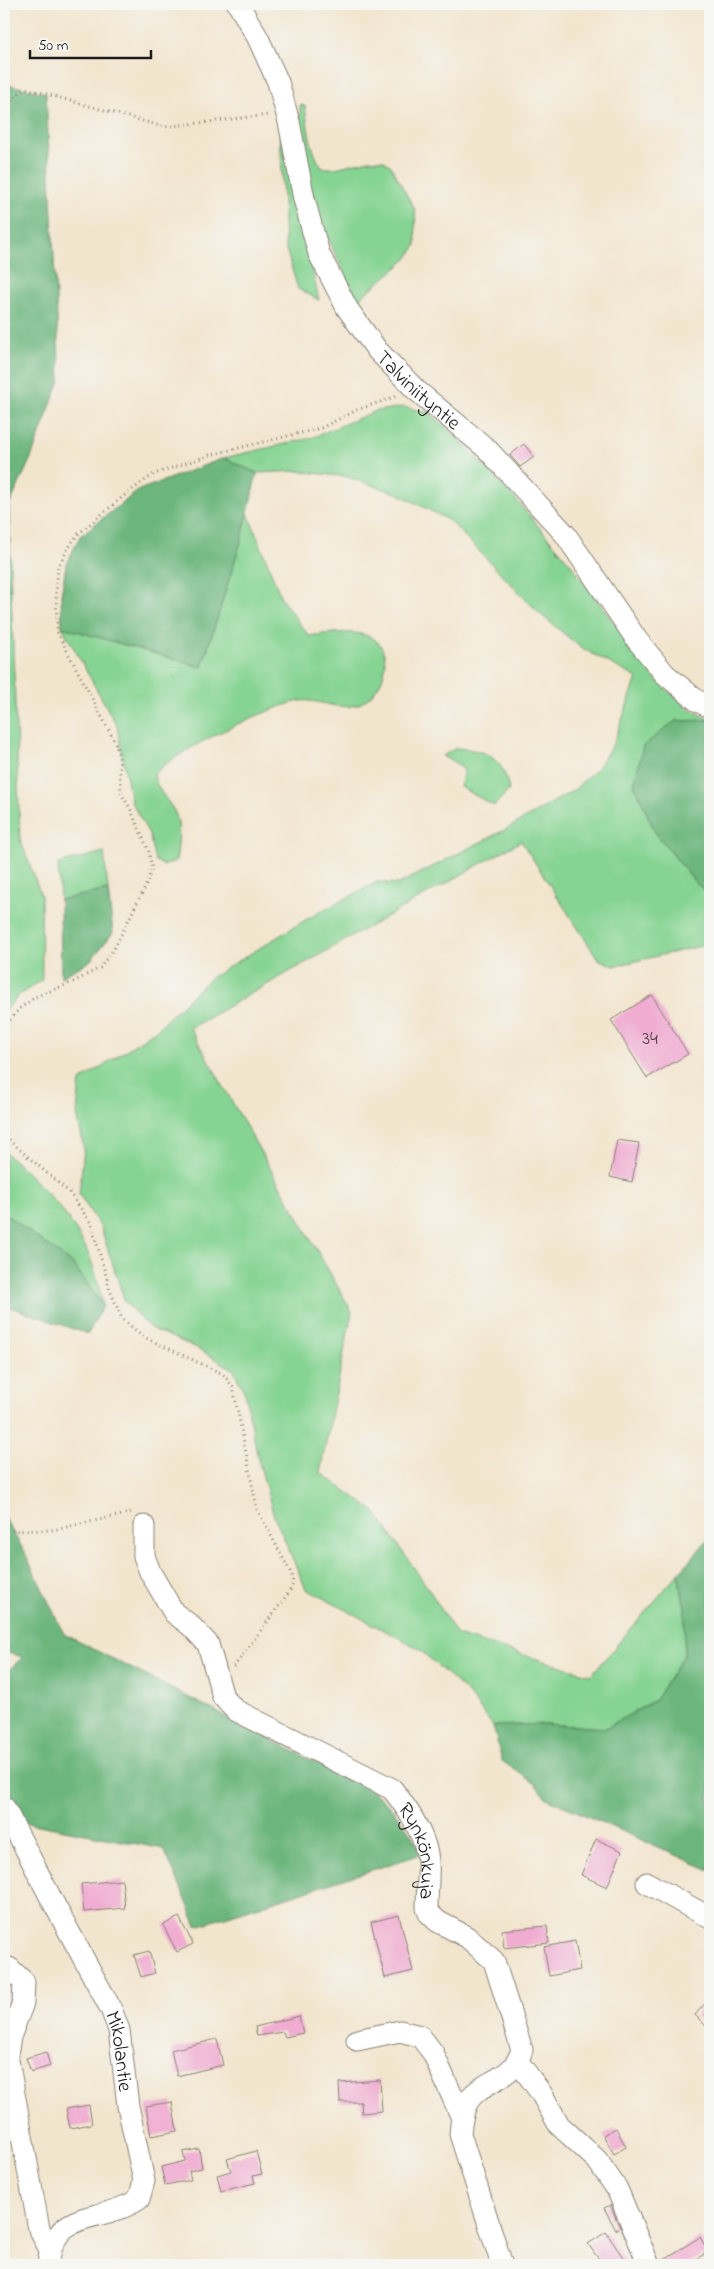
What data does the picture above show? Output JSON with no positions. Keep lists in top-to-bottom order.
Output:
{
  "streets": {
    "street": ["Talviniityntie", "Rynkönkuja", "Mikolantie"]
  },
  "house_numbers": ["34"],
  "scale_bar": "50 m"
}
